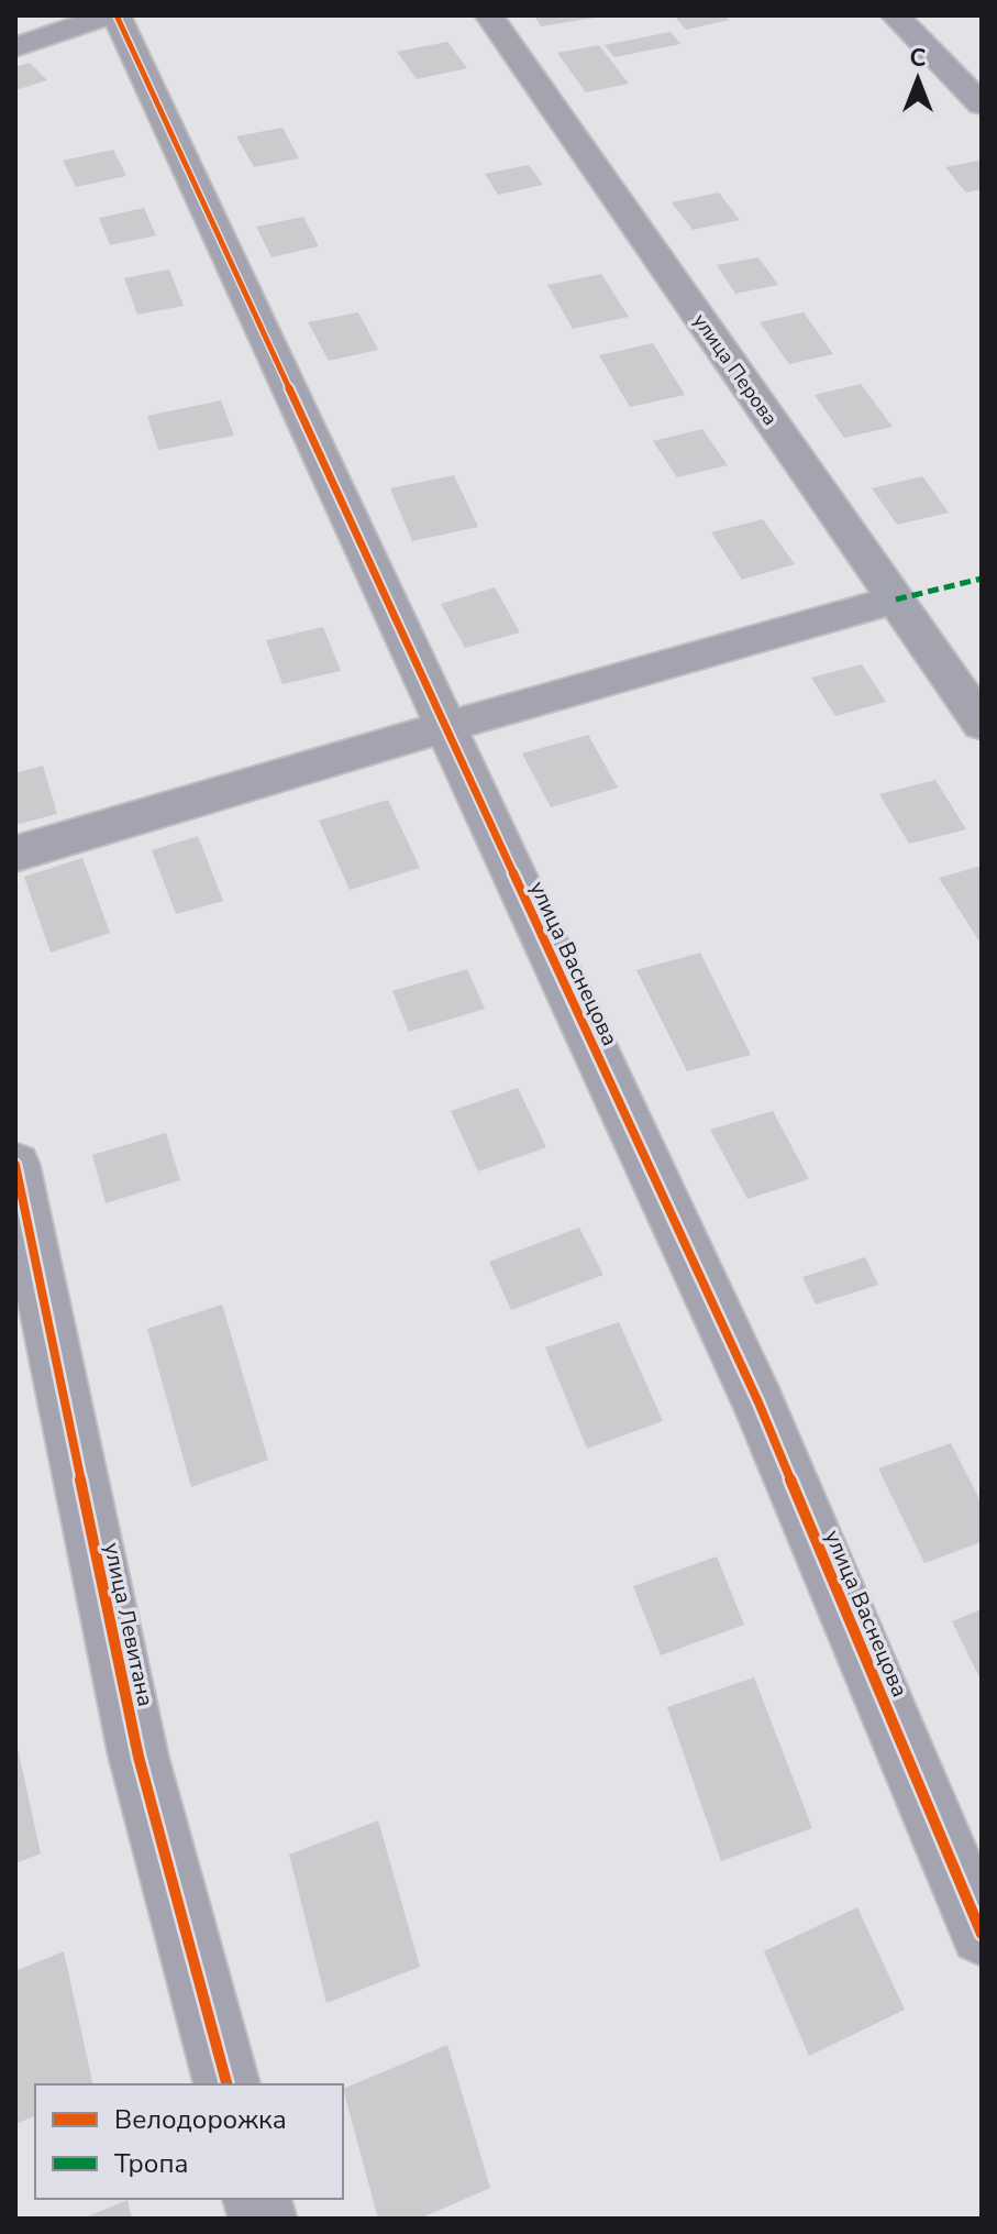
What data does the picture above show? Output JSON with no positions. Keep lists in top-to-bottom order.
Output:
{
  "streets": {
    "street": ["улица Перова", "улица Васнецова", "улица Левитана"]
  },
  "legend": ["Велодорожка", "Тропа"],
  "north": "top"
}
